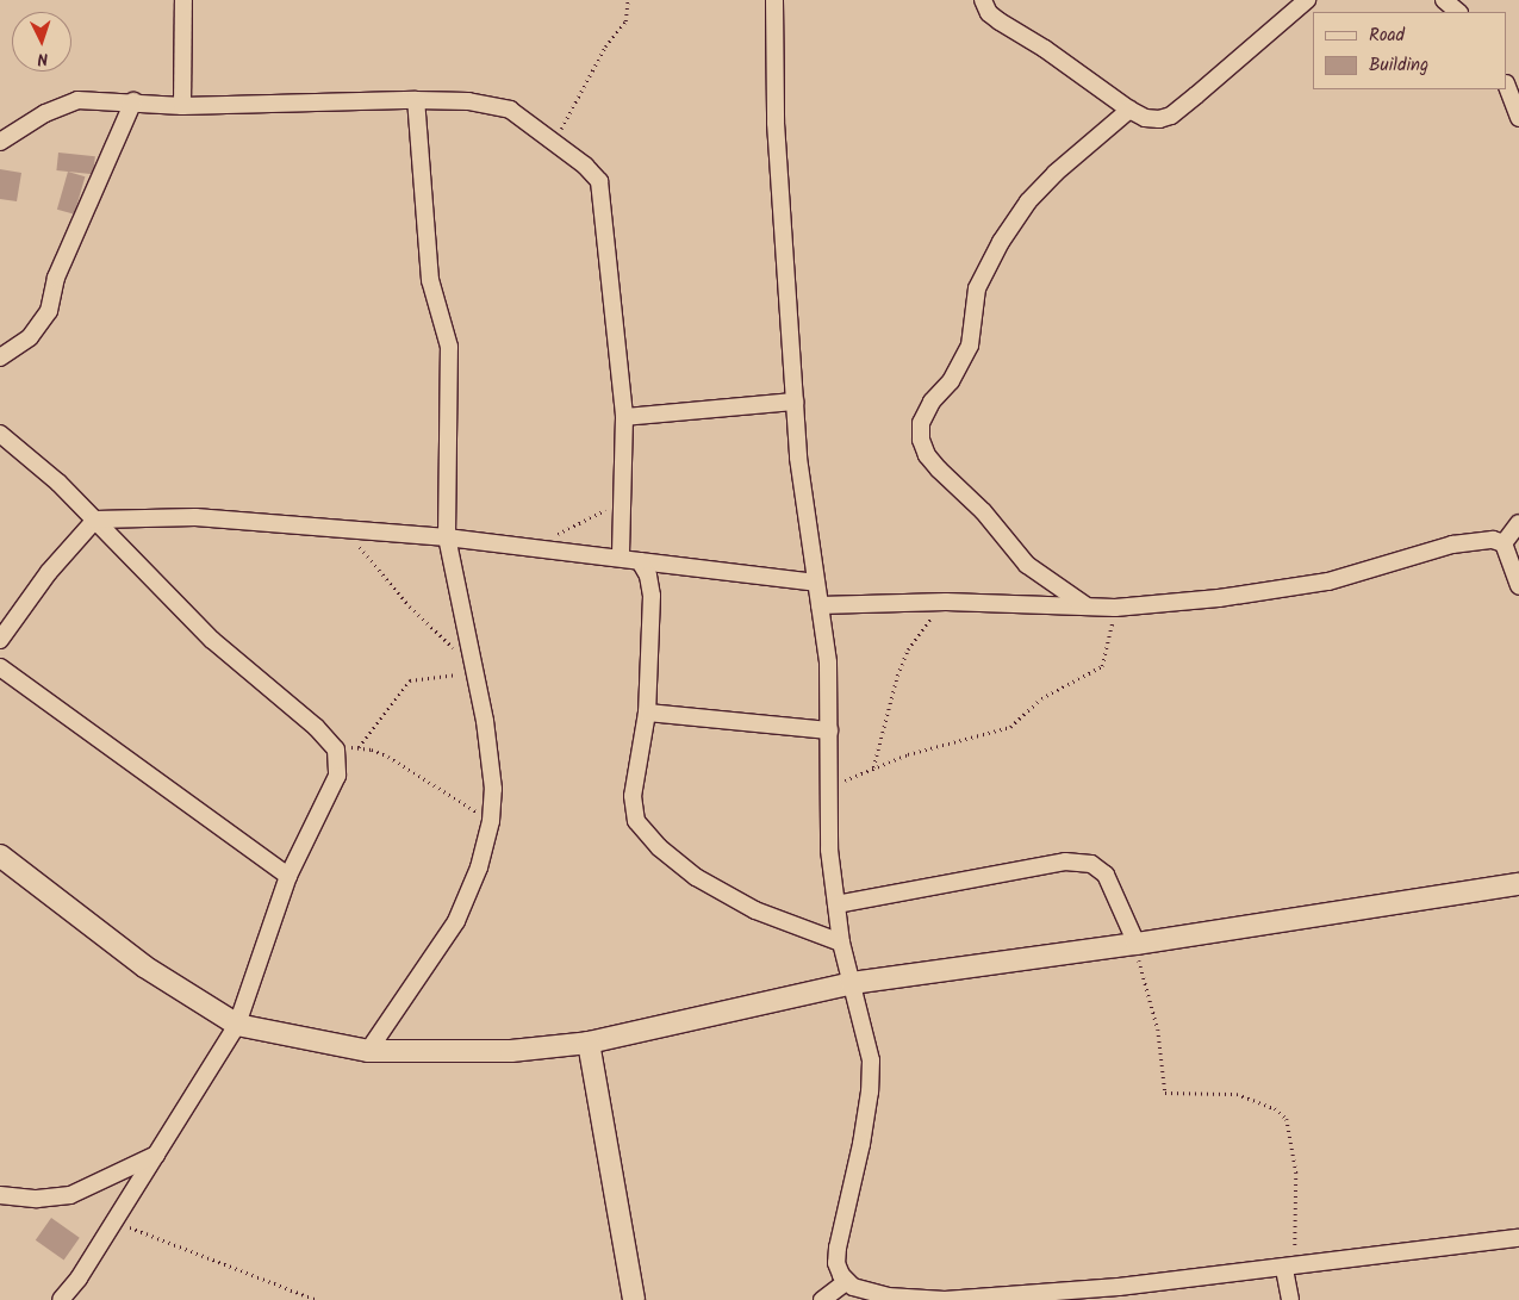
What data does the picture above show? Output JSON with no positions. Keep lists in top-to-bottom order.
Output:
{
  "legend": ["Road", "Building"],
  "north": "bottom"
}
